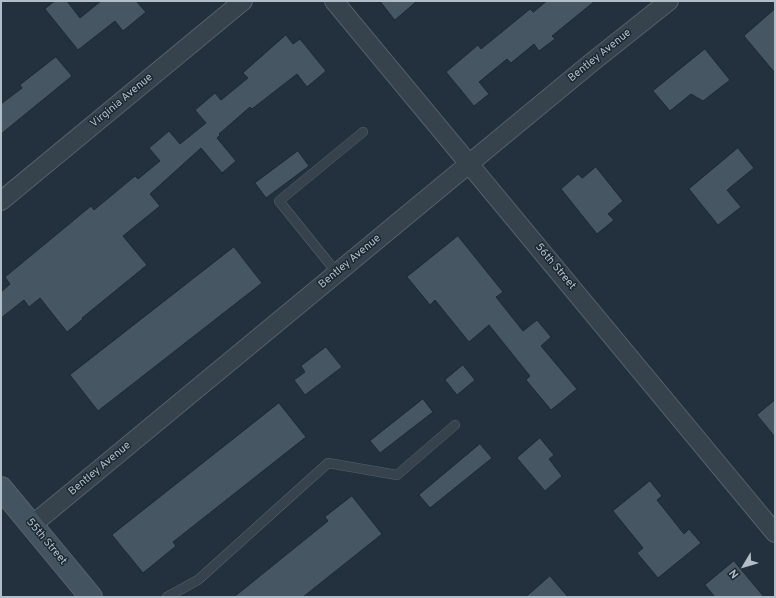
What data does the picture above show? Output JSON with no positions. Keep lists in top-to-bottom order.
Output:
{
  "streets": {
    "main road": ["55th Street"],
    "street": ["Bentley Avenue", "Virginia Avenue", "56th Street"]
  },
  "crossings": [
    ["Bentley Avenue", "56th Street"],
    ["Bentley Avenue", "55th Street"]
  ],
  "north": "bottom left"
}
